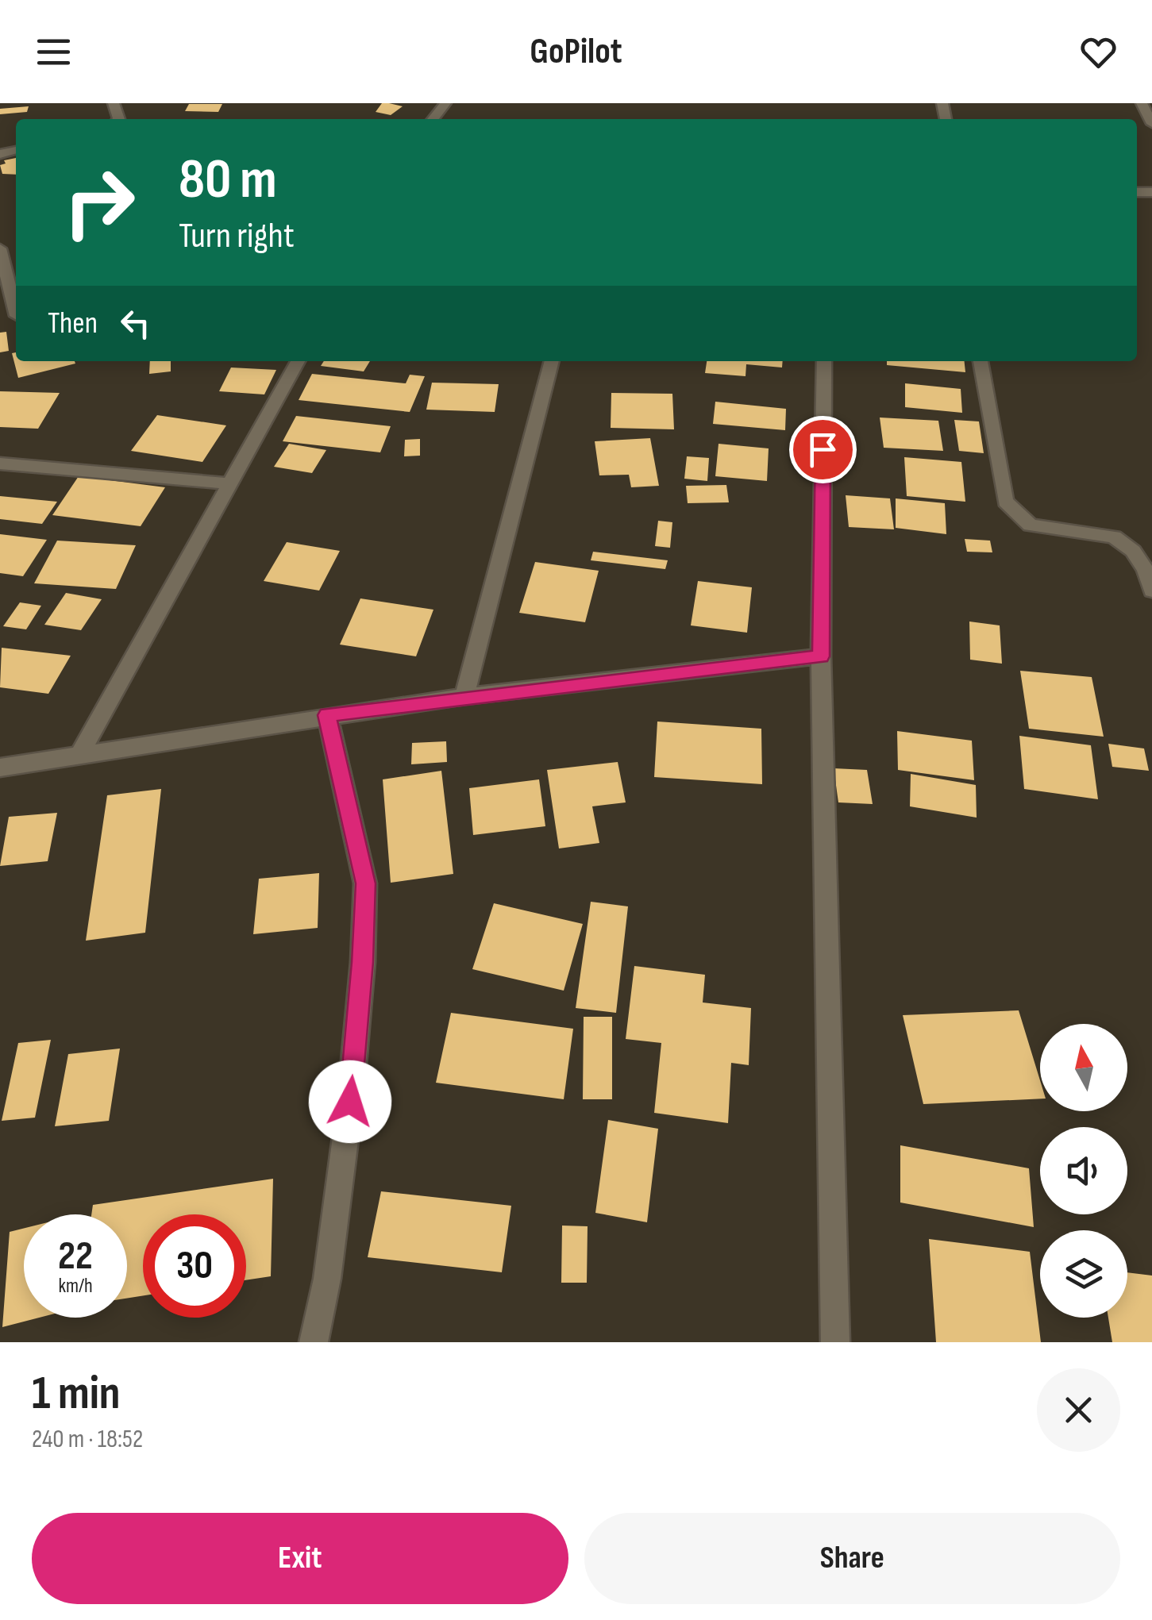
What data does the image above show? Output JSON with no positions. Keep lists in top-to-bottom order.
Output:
{
  "north": "top",
  "page": {
    "header": "GoPilot",
    "turn": ["80 m", "Turn right"],
    "then": "Then",
    "speed": "22 km/h",
    "limit": "30",
    "heading": ["1 min", "240 m · 18:52"],
    "buttons": ["Exit", "Share"]
  }
}
